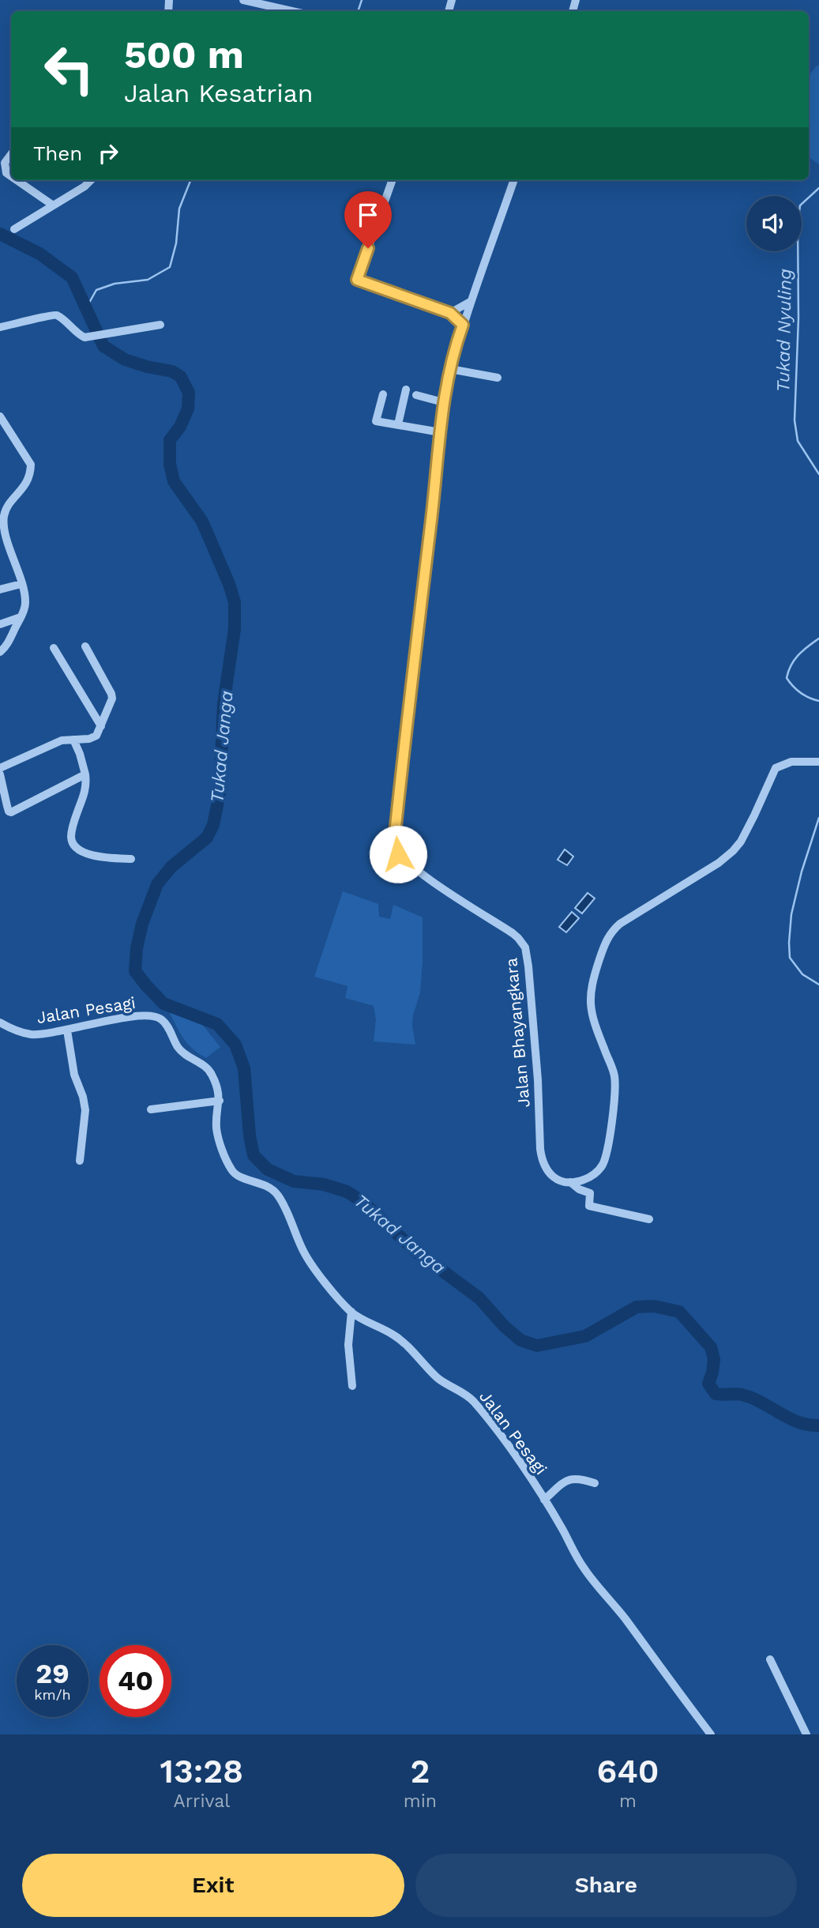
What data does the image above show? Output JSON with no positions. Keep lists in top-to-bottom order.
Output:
{
  "streets": {
    "street": ["Jalan Pesagi", "Jalan Bhayangkara"]
  },
  "water": ["Tukad Nyuling", "Tukad Janga"],
  "page": {
    "turn": ["500 m", "Jalan Kesatrian"],
    "then": "Then",
    "speed": "29 km/h",
    "limit": "40",
    "eta": [
      "13:28",
      "Arrival",
      "2",
      "min",
      "640",
      "m"
    ],
    "buttons": ["Exit", "Share"]
  }
}
